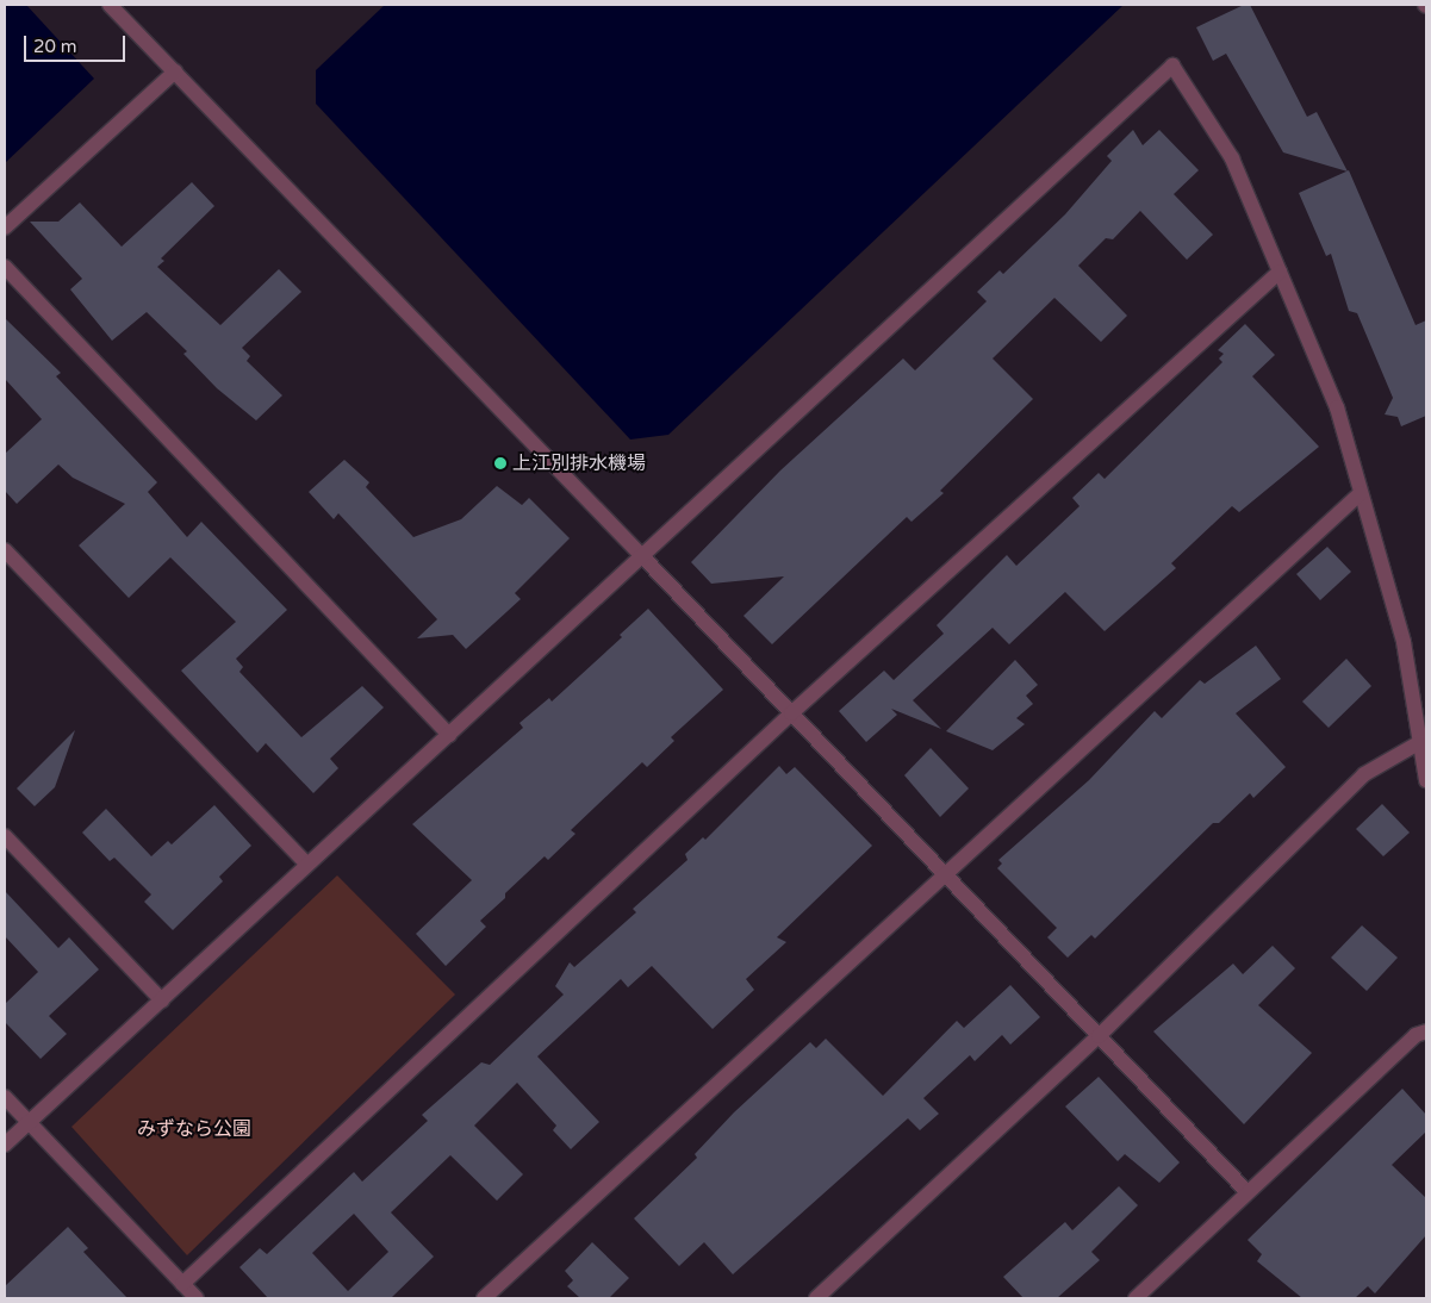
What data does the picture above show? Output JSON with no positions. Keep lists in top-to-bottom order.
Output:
{
  "parks": ["みずなら公園"],
  "places": ["上江別排水機場"],
  "scale_bar": "20 m"
}
